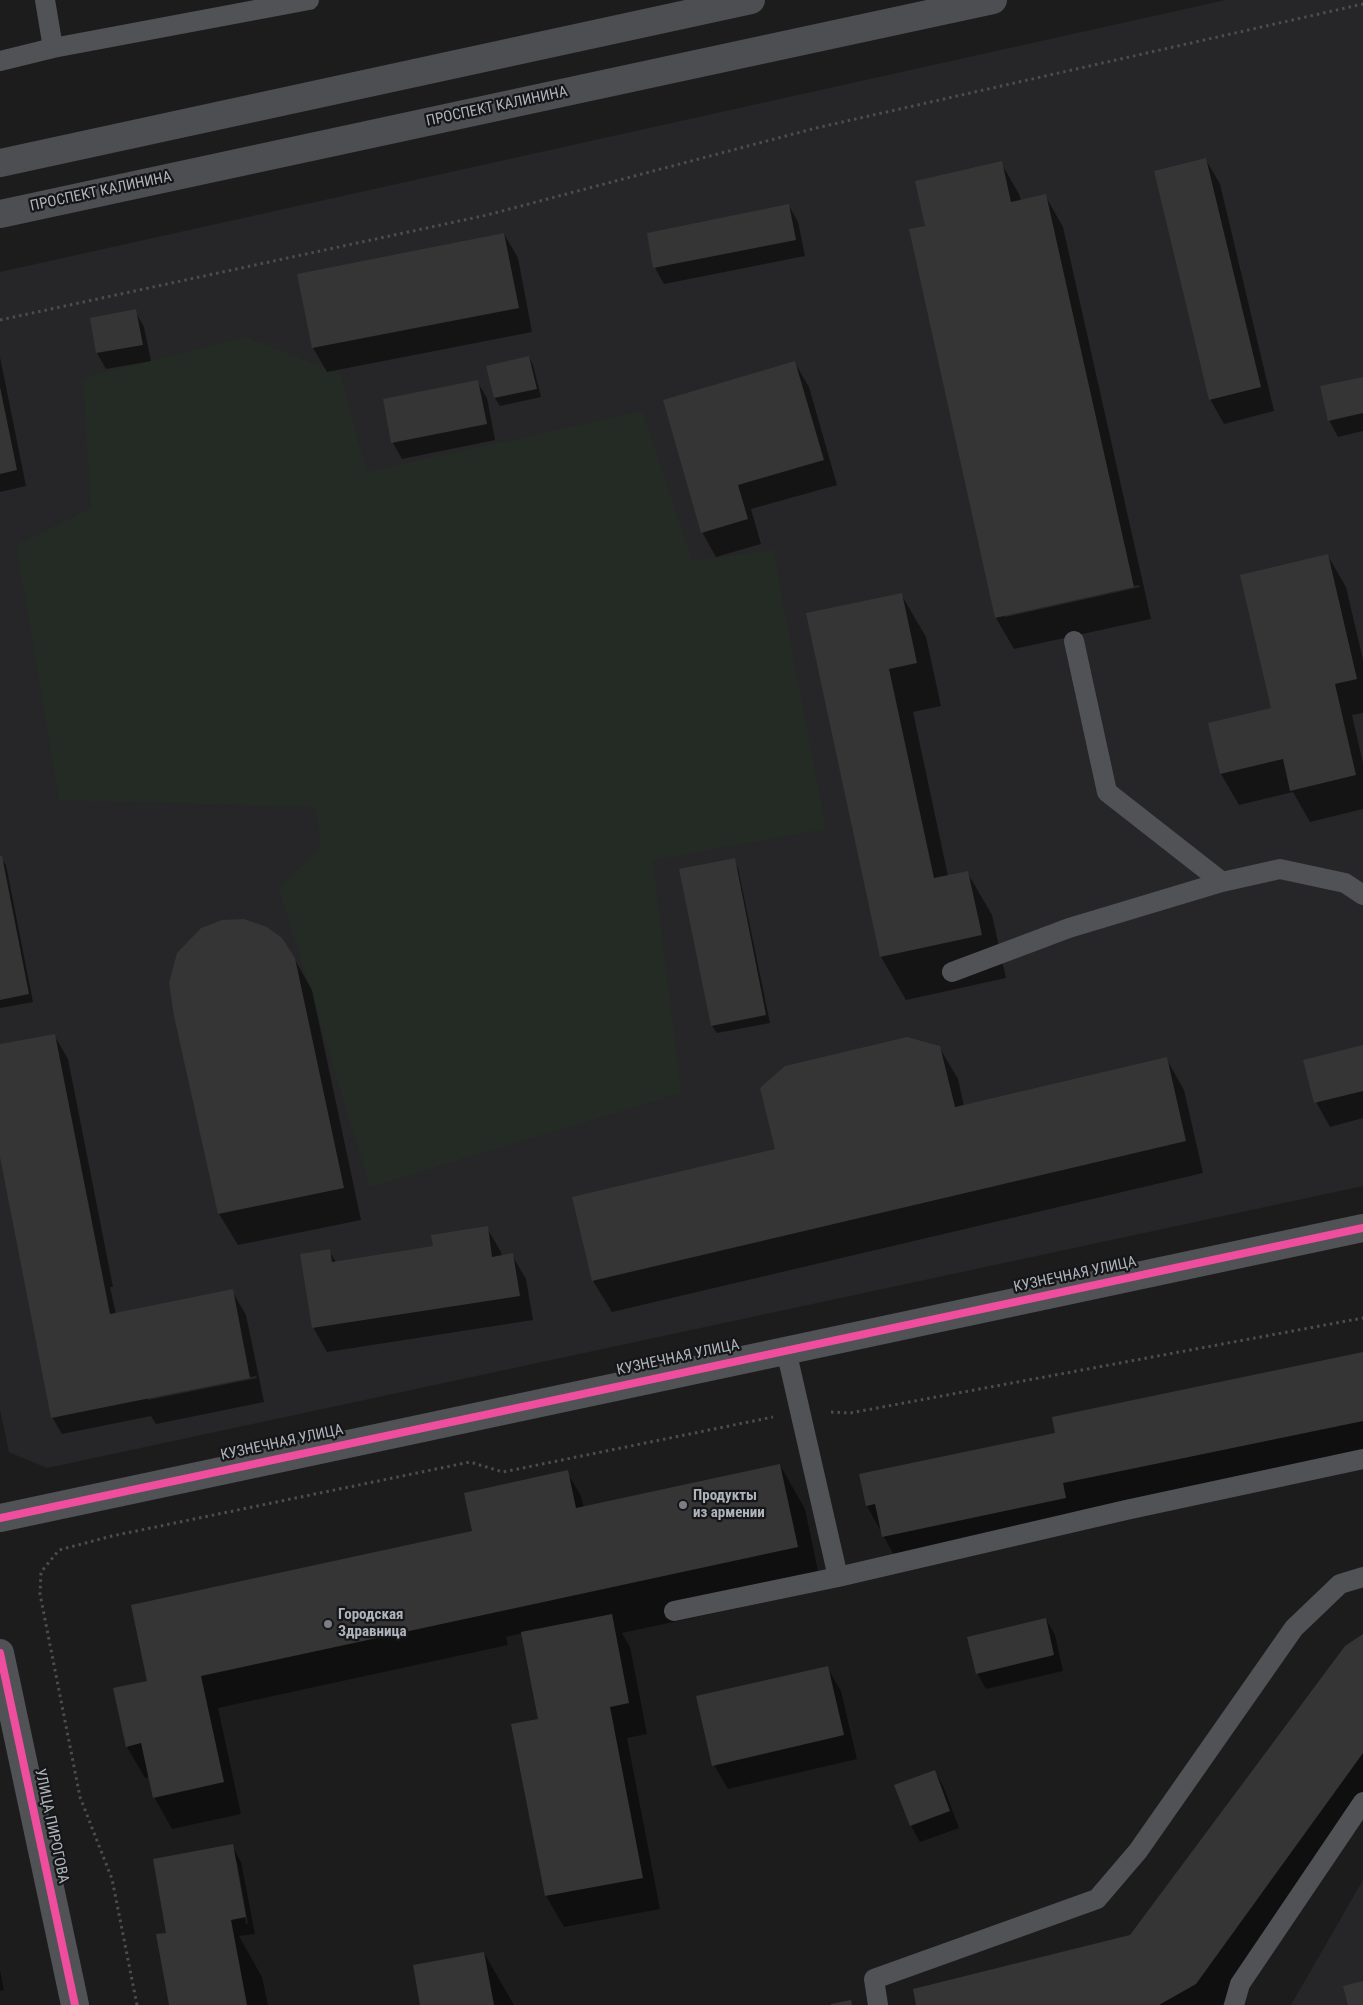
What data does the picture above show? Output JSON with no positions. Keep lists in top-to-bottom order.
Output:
{
  "streets": {
    "main road": ["ПРОСПЕКТ КАЛИНИНА"],
    "street": ["КУЗНЕЧНАЯ УЛИЦА", "УЛИЦА ПИРОГОВА"]
  },
  "places": ["Продукты из армении", "Городская Здравница"]
}
